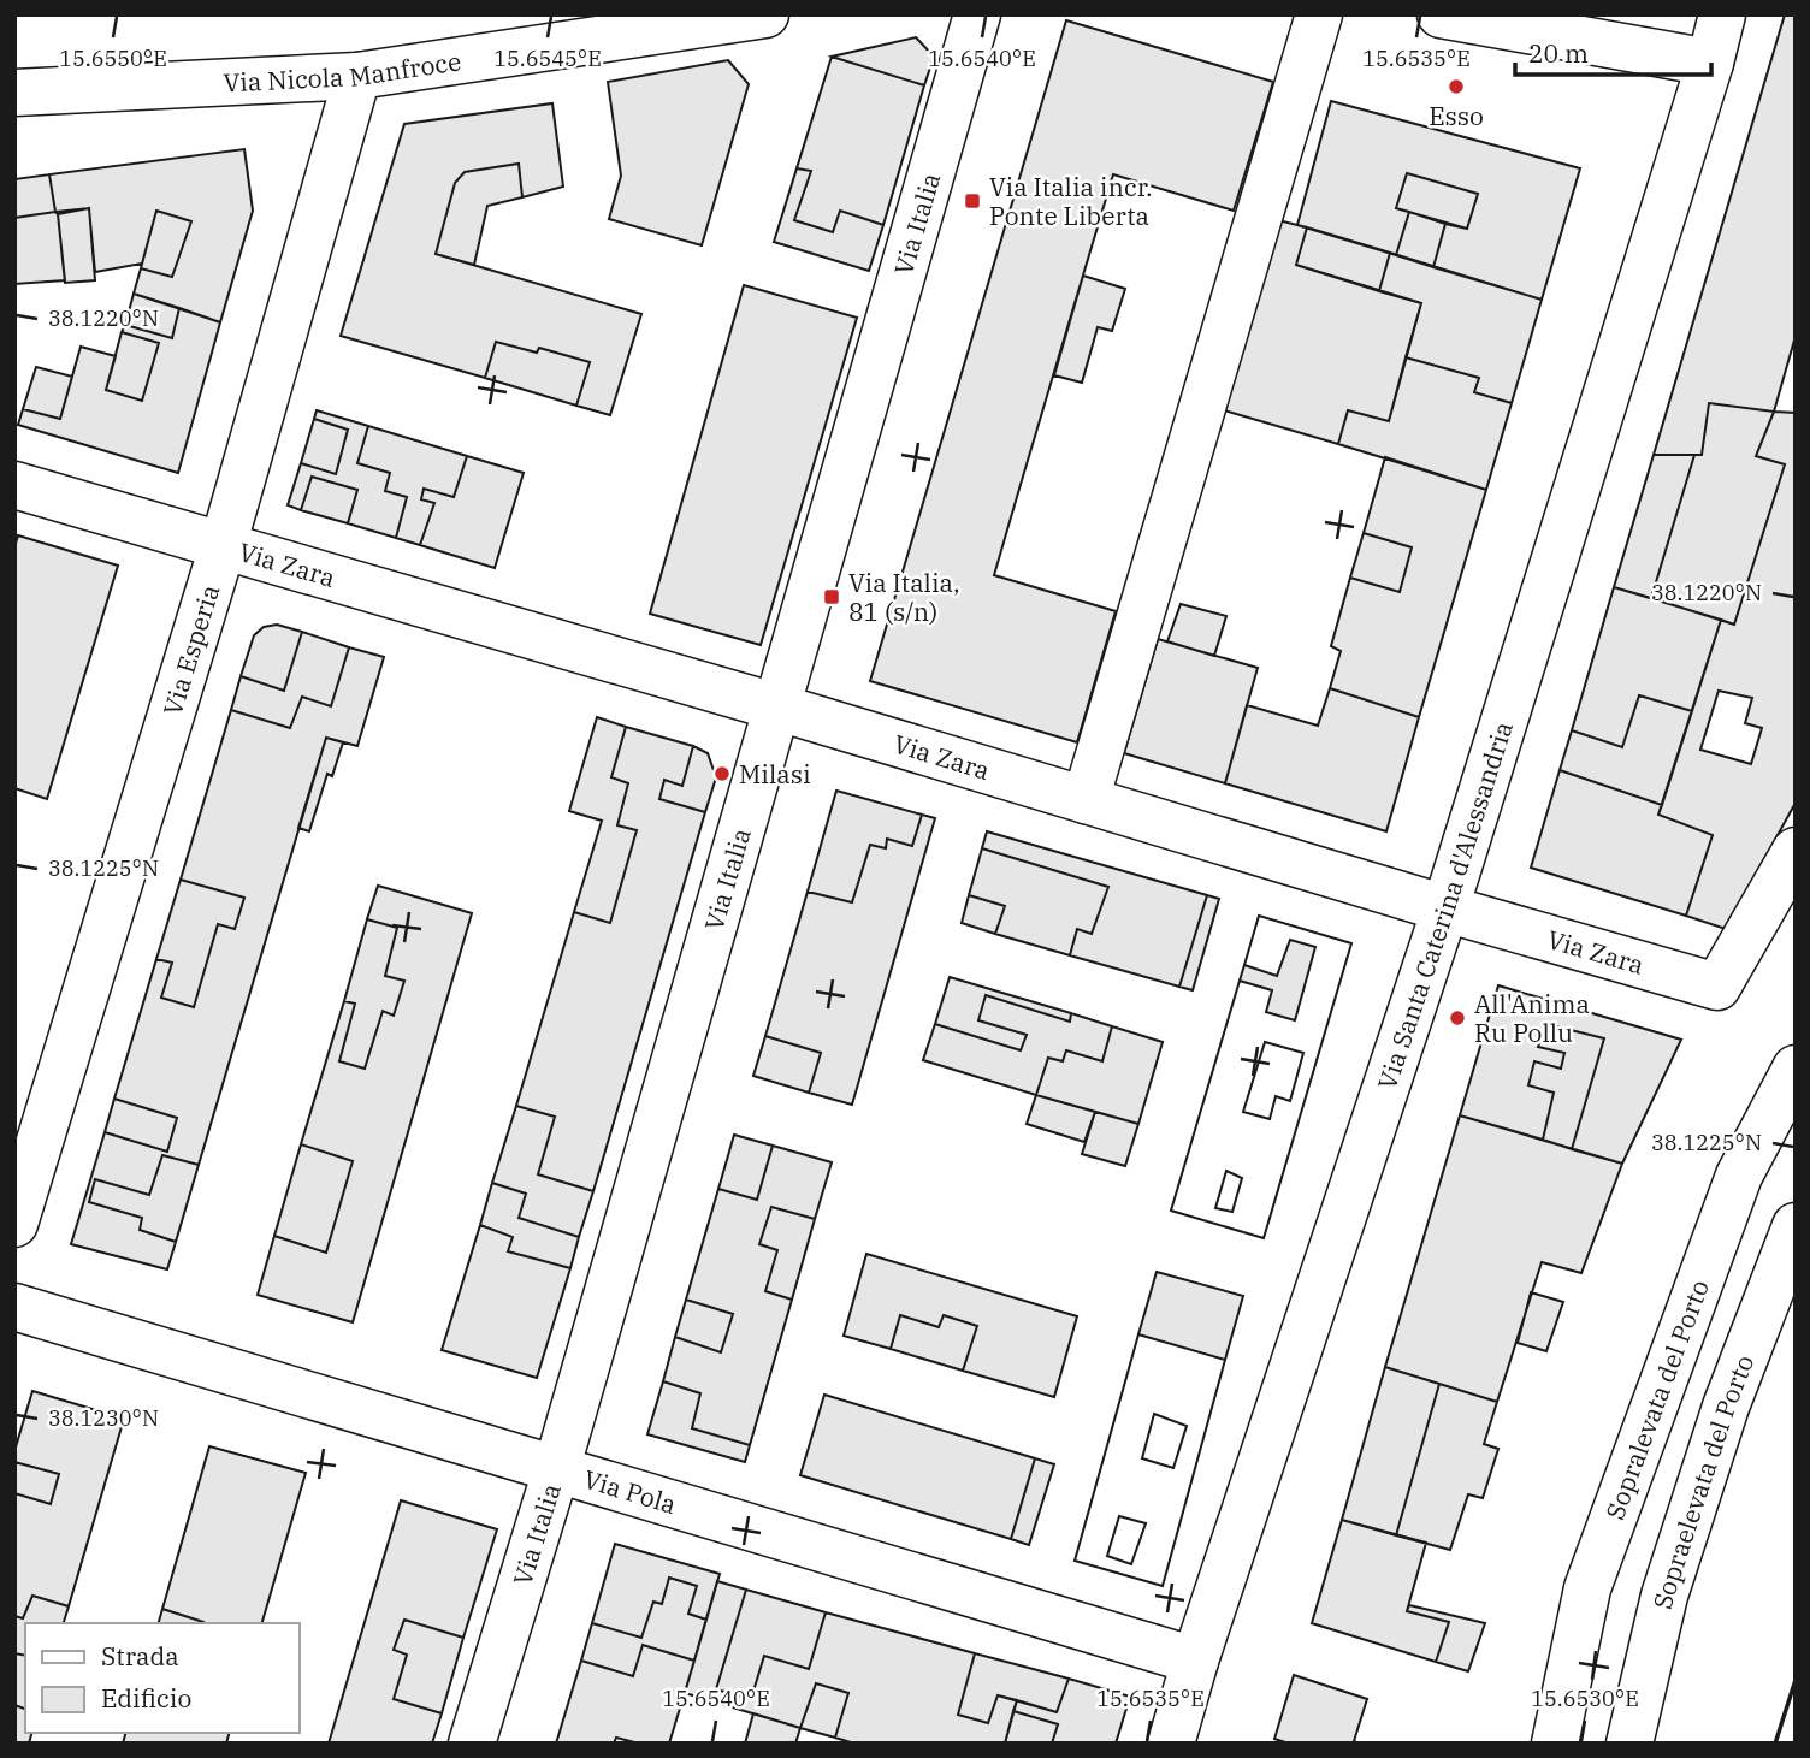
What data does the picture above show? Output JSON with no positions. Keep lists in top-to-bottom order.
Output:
{
  "streets": {
    "street": [
      "Via Nicola Manfroce",
      "Via Italia",
      "Via Zara",
      "Via Esperia",
      "Via Santa Caterina d'Alessandria",
      "Sopralevata del Porto",
      "Sopraelevata del Porto",
      "Via Pola"
    ]
  },
  "crossings": [
    ["Via Nicola Manfroce", "Via Esperia"],
    ["Via Italia", "Via Zara"],
    ["Via Italia", "Via Pola"],
    ["Via Zara", "Via Esperia"],
    ["Via Zara", "Via Santa Caterina d'Alessandria"],
    ["Via Santa Caterina d'Alessandria", "Via Pola"]
  ],
  "places": {
    "other": ["Esso", "Milasi", "All'Anima Ru Pollu"],
    "transit": ["Via Italia incr. Ponte Liberta", "Via Italia, 81 (s/n)"]
  },
  "legend": ["Strada", "Edificio"],
  "scale_bar": "20 m",
  "coordinates": [
    "15.6545°E",
    "15.6540°E",
    "15.6535°E",
    "15.6550°E",
    "38.1220°N",
    "38.1225°N",
    "38.1230°N",
    "15.6530°E"
  ]
}
